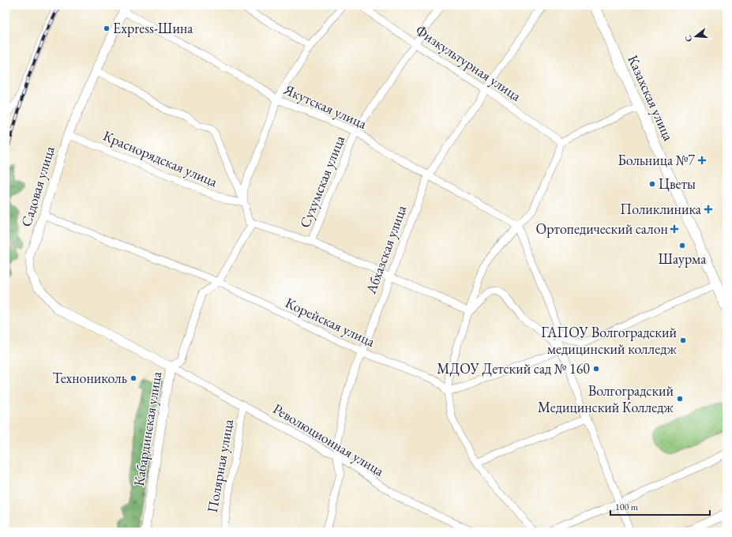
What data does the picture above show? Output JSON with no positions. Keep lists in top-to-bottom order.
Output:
{
  "streets": {
    "main road": ["Казахская улица"],
    "street": [
      "Физкультурная улица",
      "Якутская улица",
      "Краснорядская улица",
      "Сухумская улица",
      "Садовая улица",
      "Абхазская улица",
      "Корейская улица",
      "Кабардинская улица",
      "Революционная улица",
      "Полярная улица"
    ]
  },
  "crossings": [
    ["Физкультурная улица", "Сухумская улица"],
    ["Физкультурная улица", "Абхазская улица"],
    ["Якутская улица", "Сухумская улица"],
    ["Якутская улица", "Садовая улица"],
    ["Якутская улица", "Абхазская улица"],
    ["Краснорядская улица", "Садовая улица"],
    ["Садовая улица", "Корейская улица"],
    ["Садовая улица", "Кабардинская улица"],
    ["Садовая улица", "Революционная улица"],
    ["Абхазская улица", "Корейская улица"],
    ["Абхазская улица", "Революционная улица"],
    ["Корейская улица", "Кабардинская улица"],
    ["Кабардинская улица", "Революционная улица"],
    ["Революционная улица", "Полярная улица"]
  ],
  "places": {
    "other": [
      "Express-Шина",
      "Цветы",
      "Шаурма",
      "ГАПОУ Волгоградский медицинский колледж",
      "МДОУ Детский сад № 160",
      "Технониколь",
      "Волгоградский Медицинский Колледж"
    ],
    "health": ["Больница №7", "Поликлиника", "Ортопедический салон"]
  },
  "scale_bar": "100 m",
  "north": "left"
}
